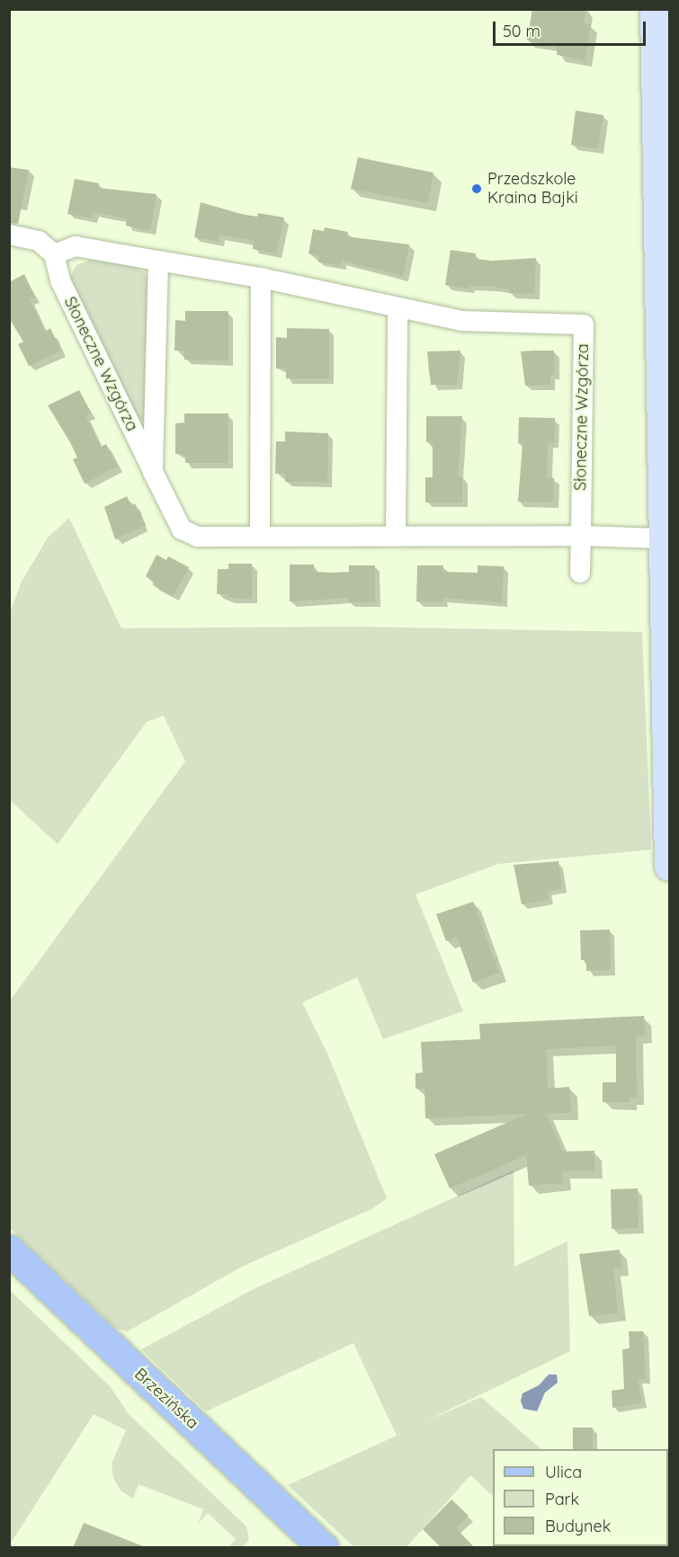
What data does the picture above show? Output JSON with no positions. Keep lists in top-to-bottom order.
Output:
{
  "streets": {
    "main road": ["Brzezińska"],
    "street": ["Słoneczne Wzgórza"]
  },
  "places": ["Przedszkole Kraina Bajki"],
  "legend": ["Ulica", "Park", "Budynek"],
  "scale_bar": "50 m"
}
